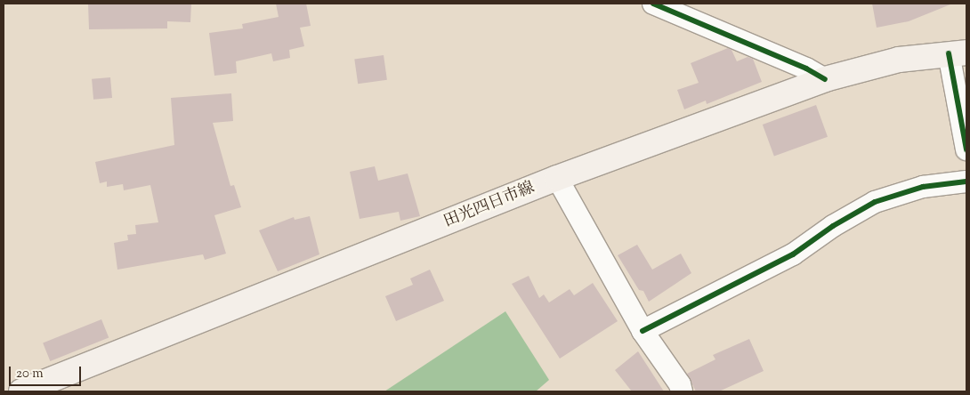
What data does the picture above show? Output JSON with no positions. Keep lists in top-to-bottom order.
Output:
{
  "streets": {
    "main road": ["田光四日市線"]
  },
  "scale_bar": "20 m"
}
